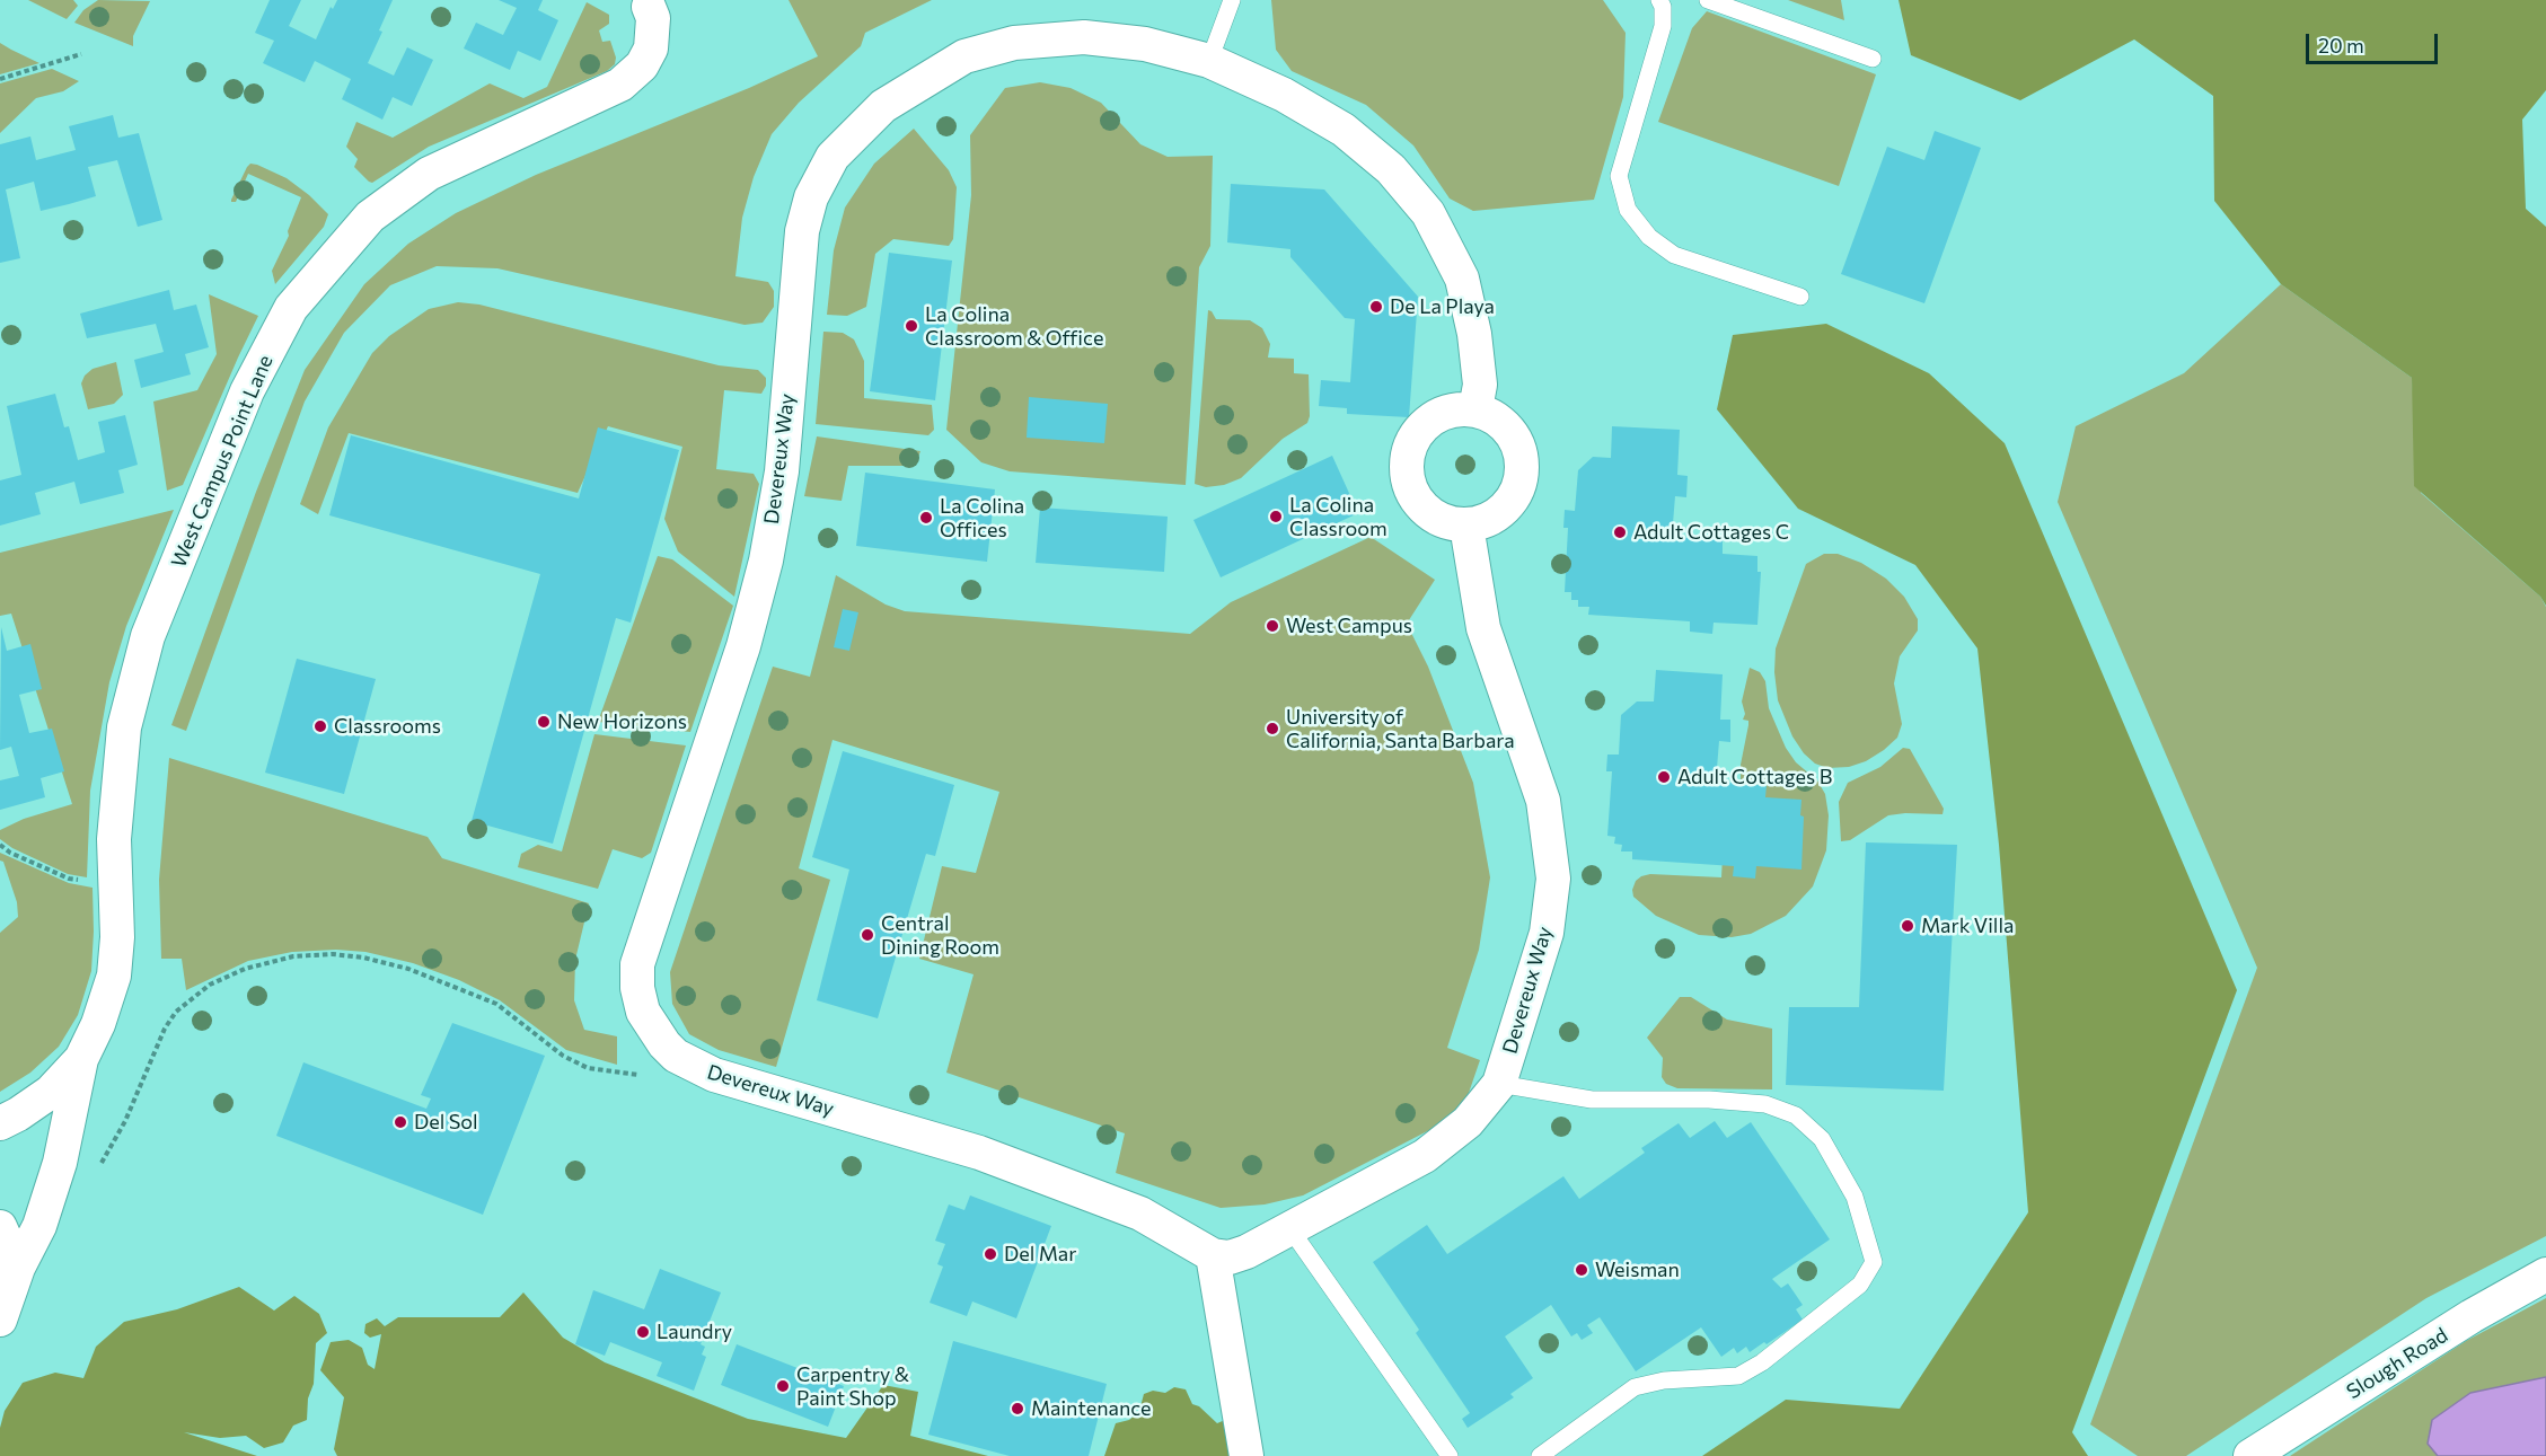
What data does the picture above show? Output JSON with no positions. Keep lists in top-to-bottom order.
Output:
{
  "streets": {
    "street": ["Devereux Way", "West Campus Point Lane", "Slough Road"]
  },
  "places": [
    "De La Playa",
    "La Colina Classroom & Office",
    "La Colina Classroom",
    "La Colina Offices",
    "Adult Cottages C",
    "West Campus",
    "New Horizons",
    "Classrooms",
    "University of California, Santa Barbara",
    "Adult Cottages B",
    "Mark Villa",
    "Central Dining Room",
    "Del Sol",
    "Del Mar",
    "Weisman",
    "Laundry",
    "Carpentry & Paint Shop",
    "Maintenance"
  ],
  "scale_bar": "20 m"
}
